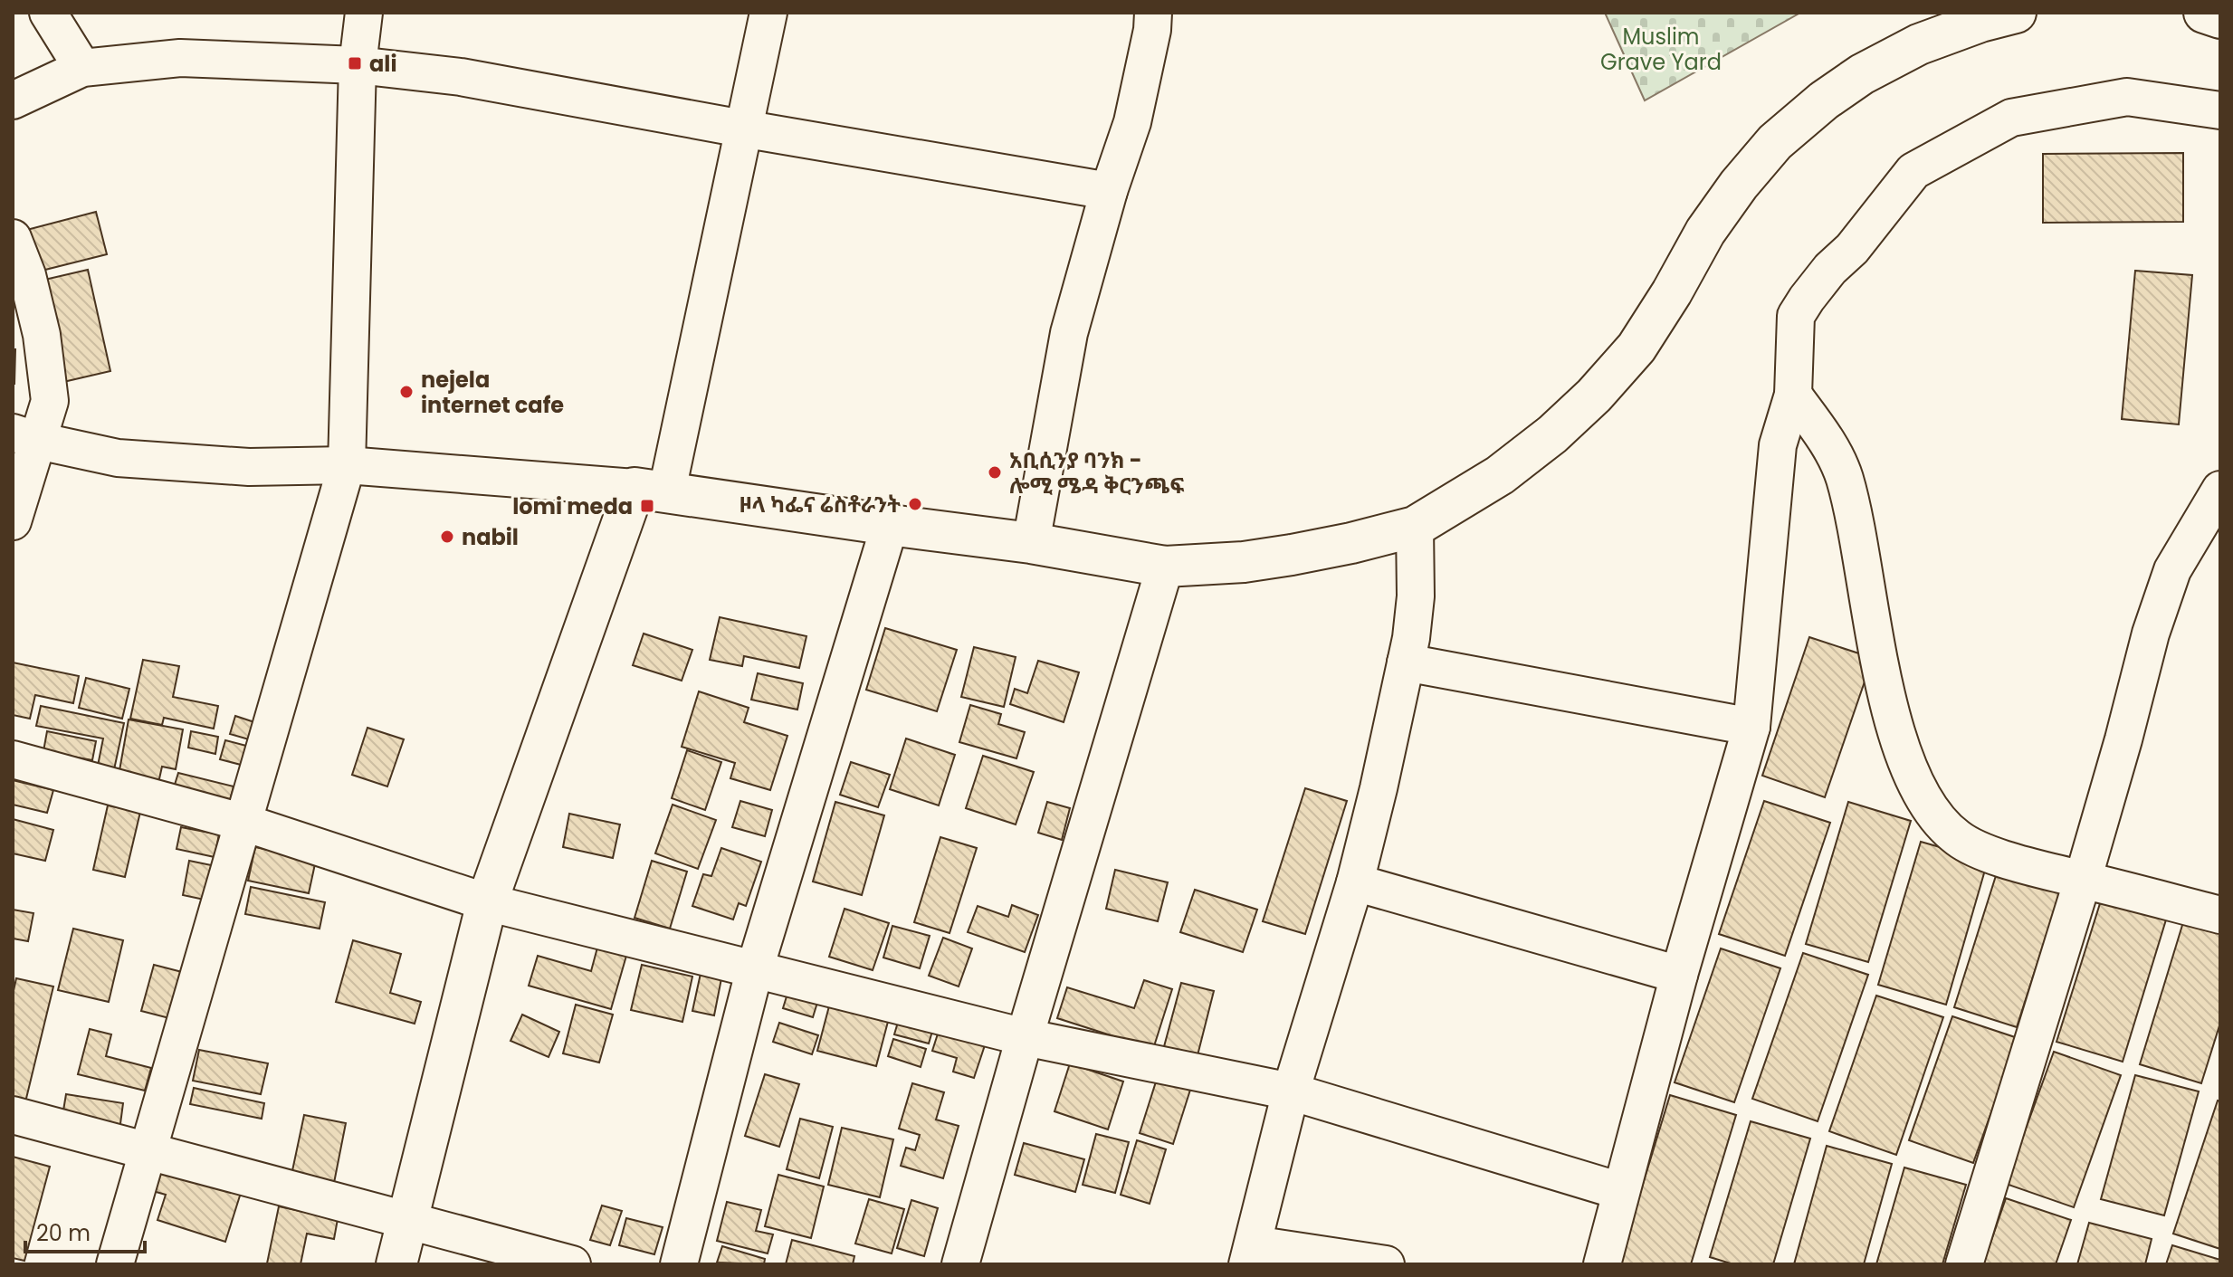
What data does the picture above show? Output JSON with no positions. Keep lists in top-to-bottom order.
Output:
{
  "parks": ["Muslim Grave Yard"],
  "places": {
    "transit": ["ali", "lomi meda"],
    "other": [
      "nejela internet cafe",
      "አቢሲንያ ባንክ - ሎሚ ሜዳ ቅርንጫፍ",
      "ዞላ ካፌና ሬስቶራንት",
      "nabil"
    ]
  },
  "scale_bar": "20 m"
}
